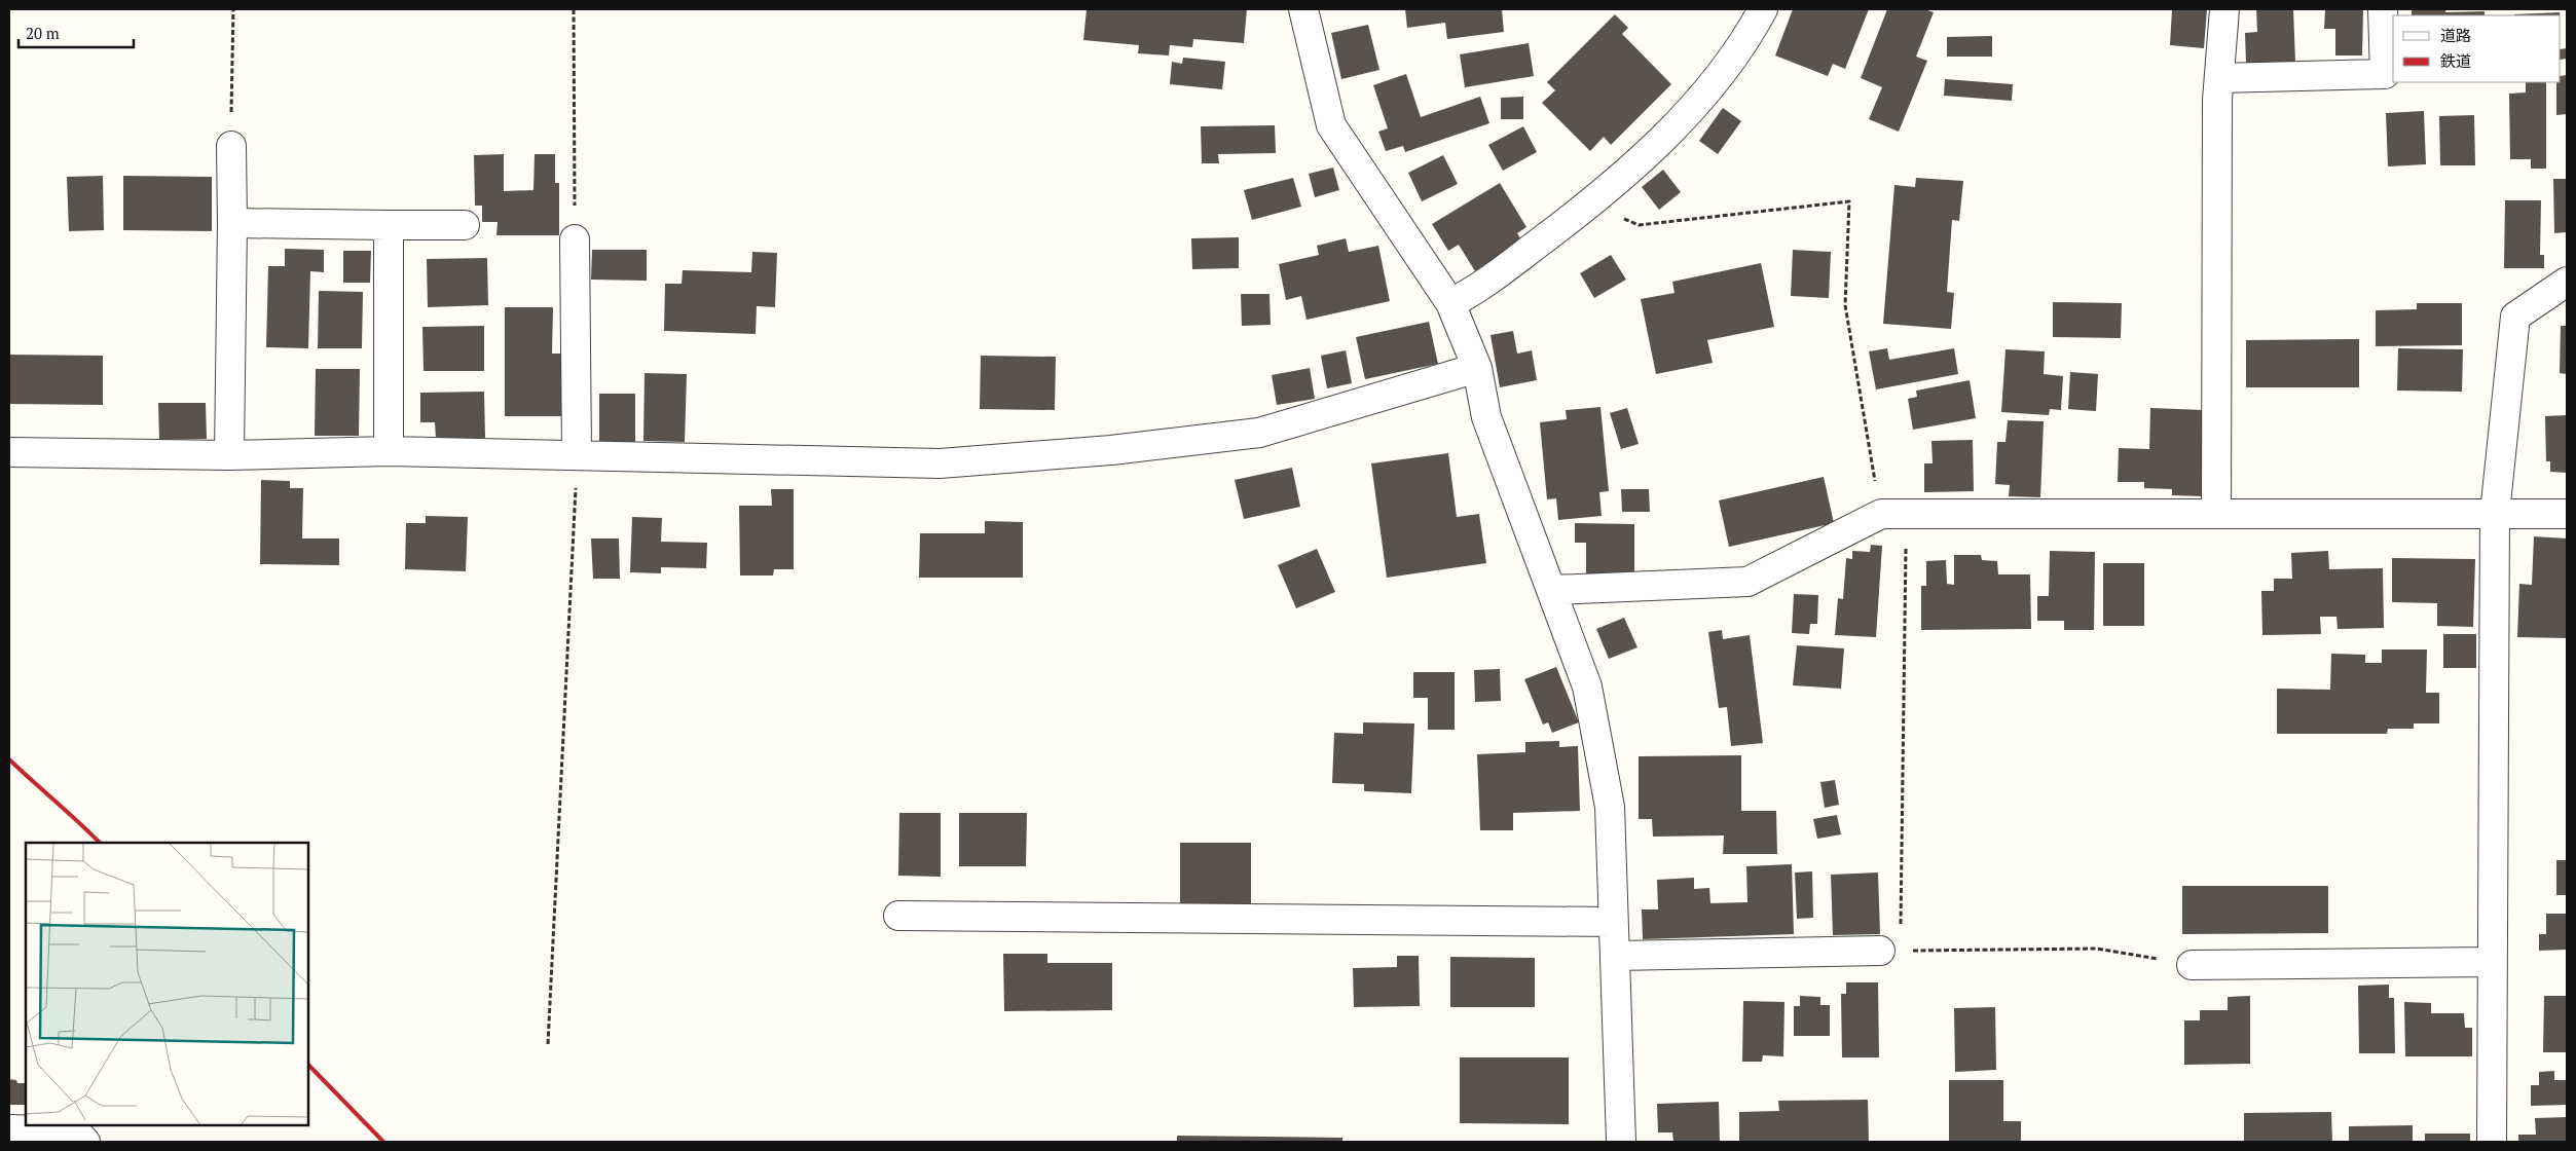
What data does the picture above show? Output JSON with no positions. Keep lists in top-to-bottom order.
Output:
{
  "legend": ["道路", "鉄道"],
  "scale_bar": "20 m"
}
